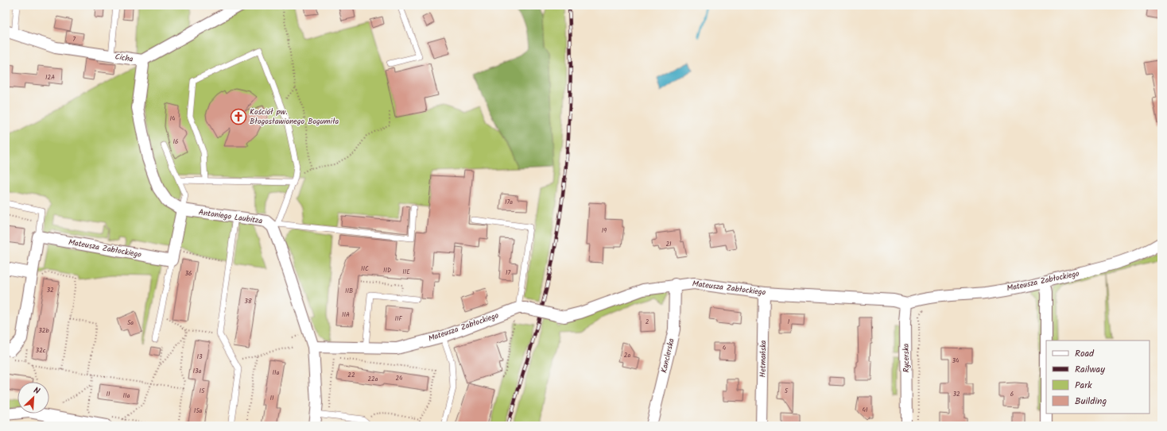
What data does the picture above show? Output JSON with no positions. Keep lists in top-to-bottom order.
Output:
{
  "streets": {
    "street": [
      "Cicha",
      "Antoniego Laubitza",
      "Mateusza Zabłockiego",
      "Kanclerska",
      "Rycerska",
      "Hetmańska"
    ]
  },
  "crossings": [
    ["Cicha", "Antoniego Laubitza"],
    ["Antoniego Laubitza", "Mateusza Zabłockiego"],
    ["Mateusza Zabłockiego", "Kanclerska"],
    ["Mateusza Zabłockiego", "Rycerska"],
    ["Mateusza Zabłockiego", "Hetmańska"]
  ],
  "places": {
    "church": ["Kościół pw. Błogosławionego Bogumiła"]
  },
  "house_numbers": [
    "7",
    "12A",
    "14",
    "16",
    "17a",
    "19",
    "21",
    "11C",
    "11D",
    "11E",
    "17",
    "36",
    "32",
    "11B",
    "38",
    "11A",
    "11F",
    "2",
    "1",
    "5a",
    "32b",
    "4",
    "32c",
    "2a",
    "13",
    "34",
    "13a",
    "11a",
    "22",
    "24",
    "22a",
    "15",
    "5",
    "11",
    "32",
    "6",
    "11a",
    "11",
    "41",
    "15a"
  ],
  "legend": [
    "Road",
    "Railway",
    "Park",
    "Building"
  ],
  "north": "top right"
}
